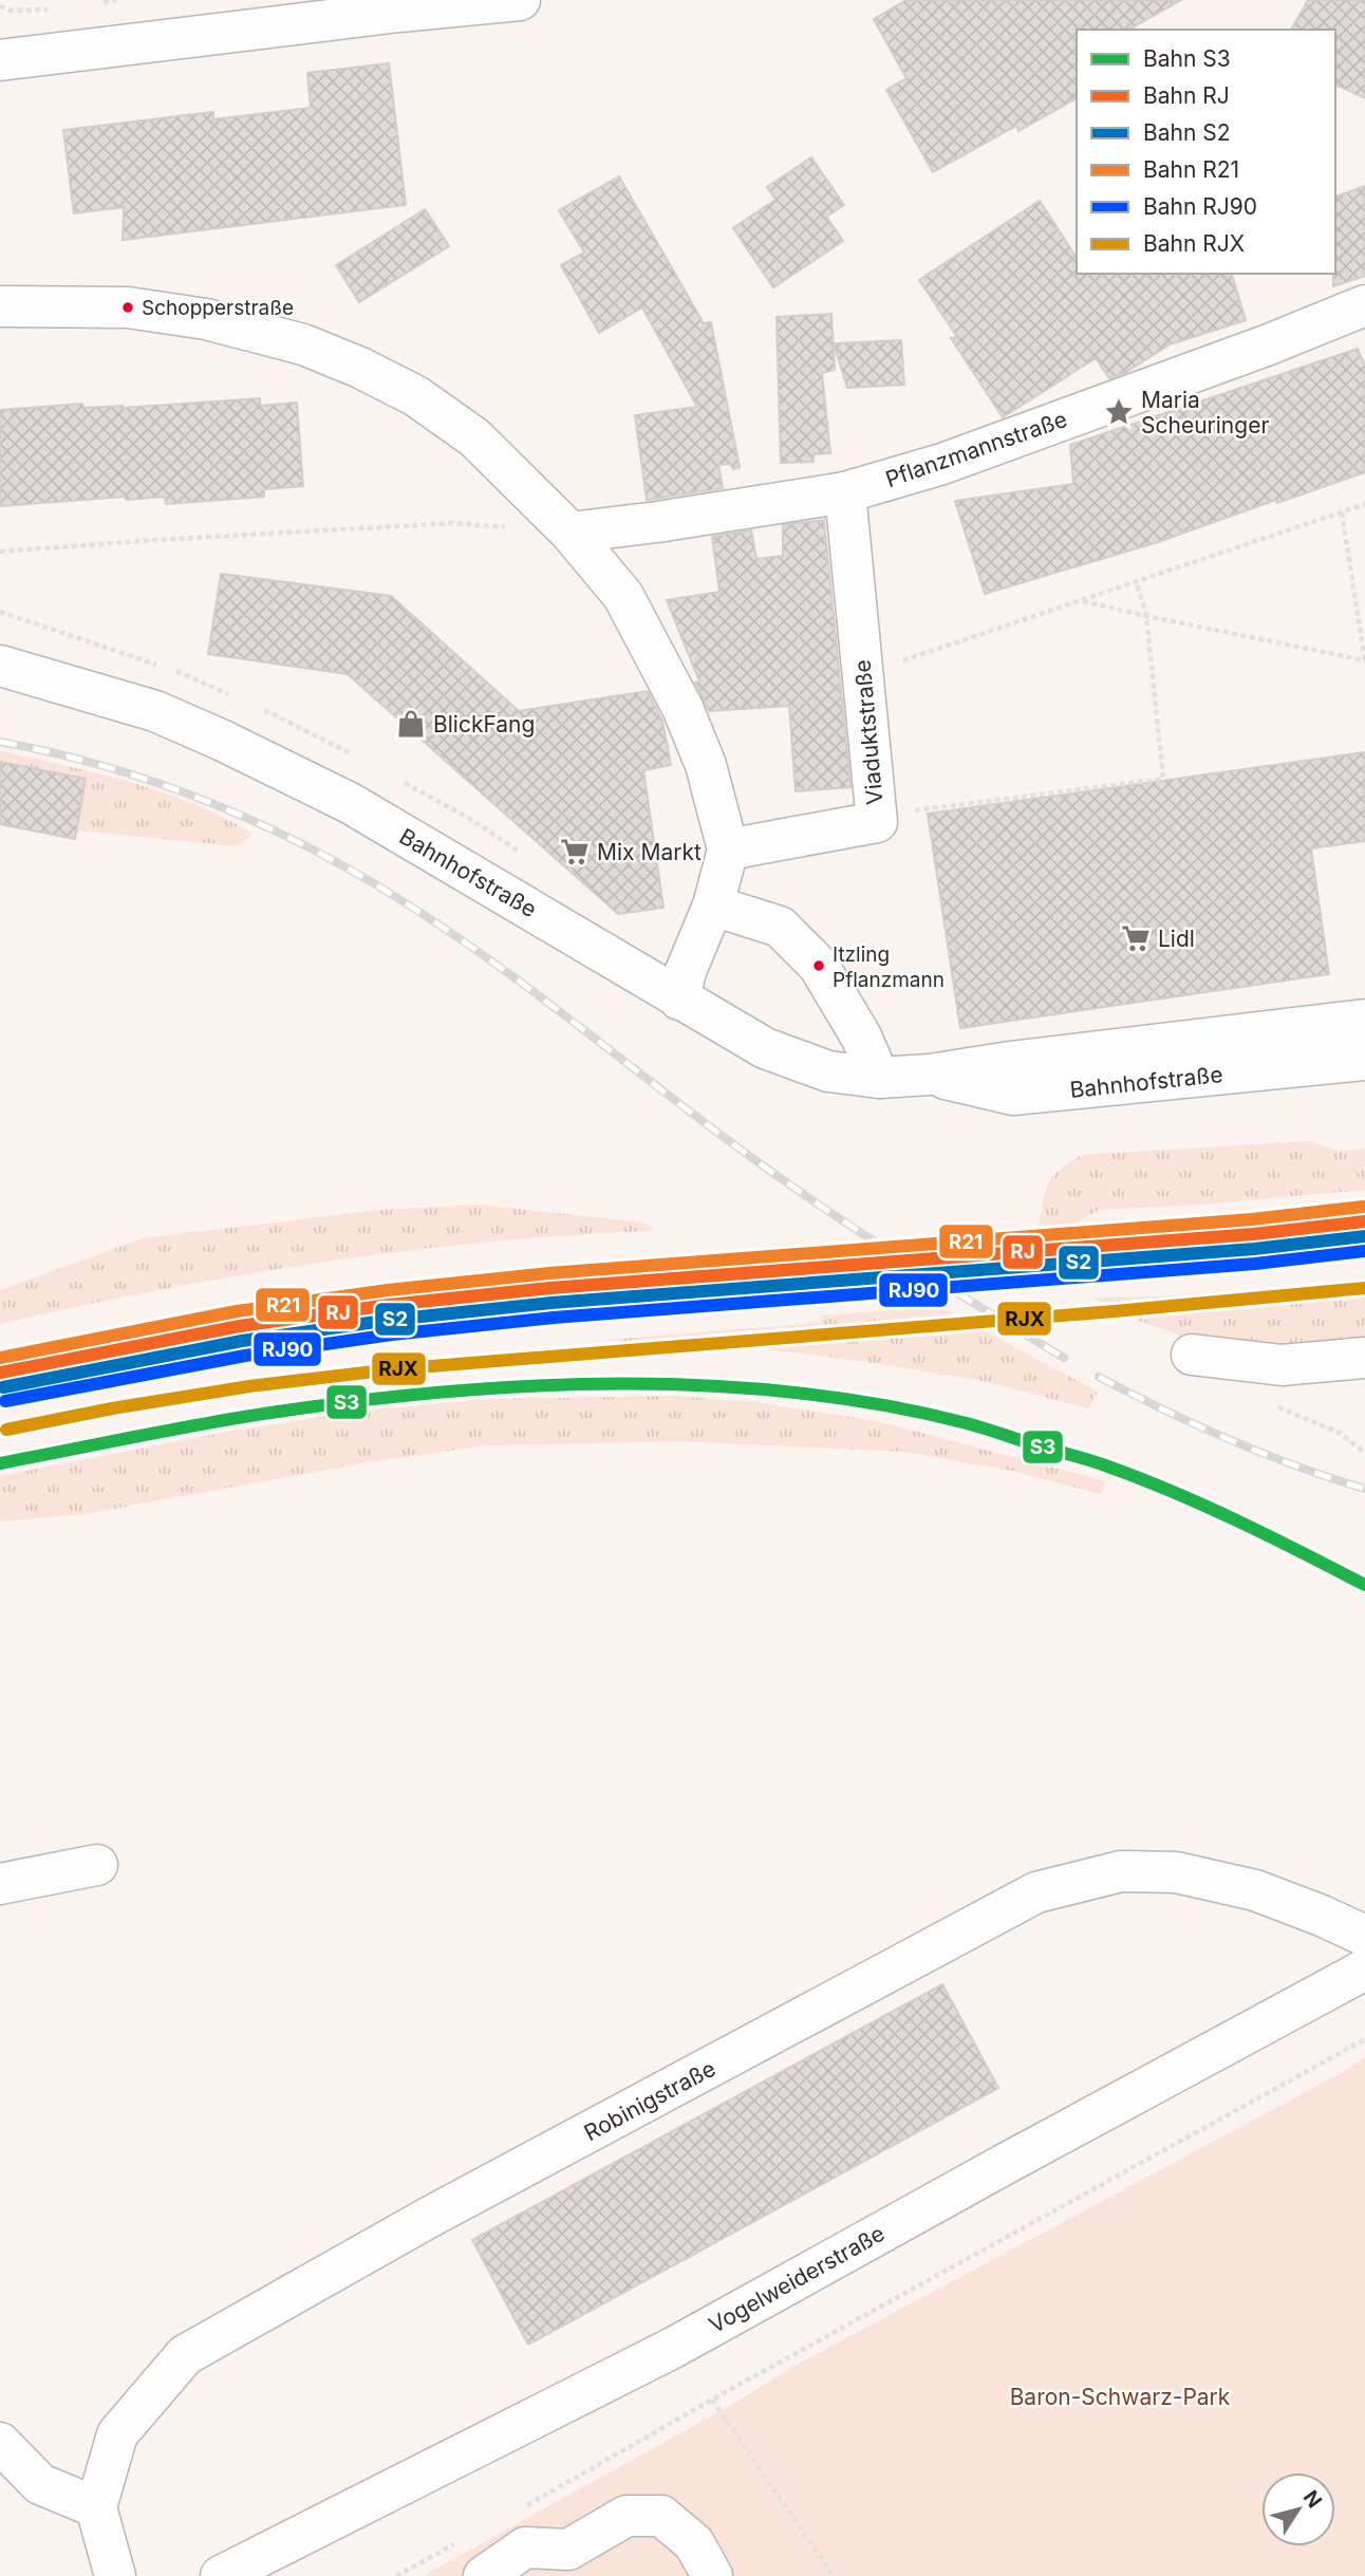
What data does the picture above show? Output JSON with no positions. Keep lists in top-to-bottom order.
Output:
{
  "streets": {
    "street": [
      "Pflanzmannstraße",
      "Viaduktstraße",
      "Bahnhofstraße",
      "Robinigstraße",
      "Vogelweiderstraße"
    ]
  },
  "crossings": [
    ["Pflanzmannstraße", "Viaduktstraße"]
  ],
  "parks": ["Baron-Schwarz-Park"],
  "places": {
    "other": ["Schopperstraße", "Itzling Pflanzmann"],
    "place": ["Maria Scheuringer"],
    "shop": ["BlickFang"],
    "supermarket": ["Mix Markt", "Lidl"]
  },
  "lines": [
    "rail line R21",
    "rail line RJ",
    "rail line S2",
    "rail line RJ90",
    "rail line RJX",
    "rail line S3"
  ],
  "legend": [
    "Bahn S3",
    "Bahn RJ",
    "Bahn S2",
    "Bahn R21",
    "Bahn RJ90",
    "Bahn RJX"
  ],
  "north": "top right"
}
